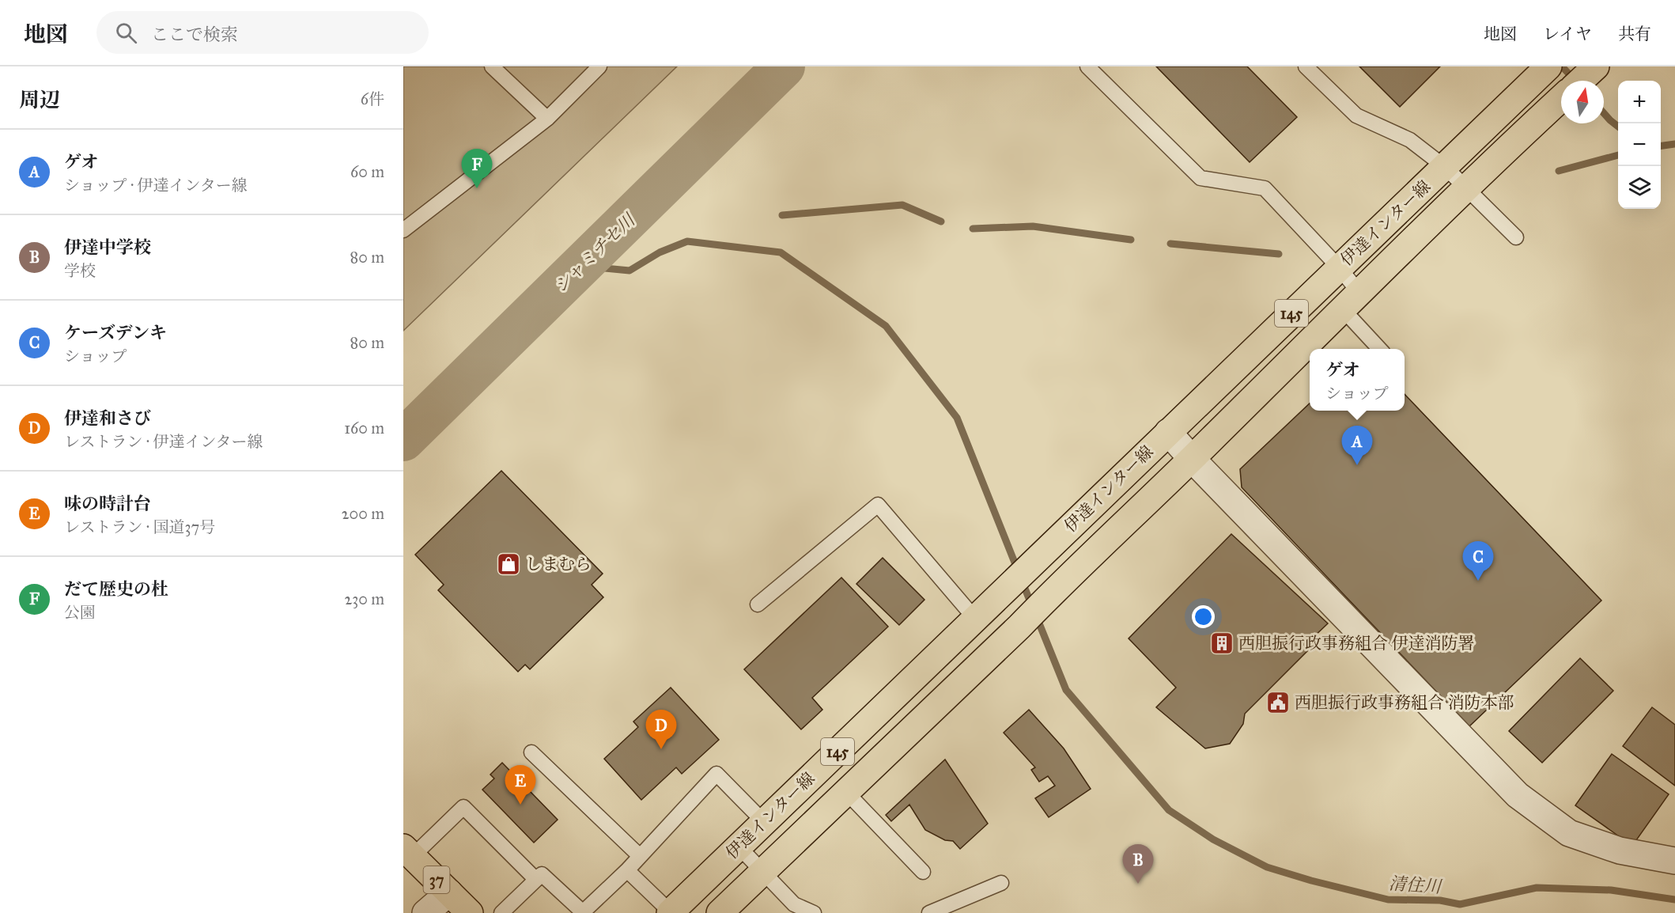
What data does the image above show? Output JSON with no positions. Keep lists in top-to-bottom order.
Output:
{
  "streets": {
    "main road": ["伊達インター線", "145", "37"]
  },
  "water": ["シャミチセ川", "清住川"],
  "places": {
    "shop": ["しまむら"],
    "building": ["西胆振行政事務組合 伊達消防署"],
    "public building": ["西胆振行政事務組合 消防本部"]
  },
  "north": "top",
  "page": {
    "header": "地図",
    "search": "ここで検索",
    "nav": ["地図", "レイヤ", "共有"],
    "heading": ["周辺", "6件"],
    "map_buttons": ["+", "−"],
    "list": [
      {
        "mark": "A",
        "name": "ゲオ",
        "note": "ショップ · 伊達インター線",
        "value": "60 m"
      },
      {
        "mark": "B",
        "name": "伊達中学校",
        "note": "学校",
        "value": "80 m"
      },
      {
        "mark": "C",
        "name": "ケーズデンキ",
        "note": "ショップ",
        "value": "80 m"
      },
      {
        "mark": "D",
        "name": "伊達和さび",
        "note": "レストラン · 伊達インター線",
        "value": "160 m"
      },
      {
        "mark": "E",
        "name": "味の時計台",
        "note": "レストラン · 国道37号",
        "value": "200 m"
      },
      {
        "mark": "F",
        "name": "だて歴史の杜",
        "note": "公園",
        "value": "230 m"
      }
    ],
    "pins": [
      "F",
      "A",
      "C",
      "D",
      "E",
      "B"
    ],
    "popup": ["ゲオ", "ショップ"]
  }
}
